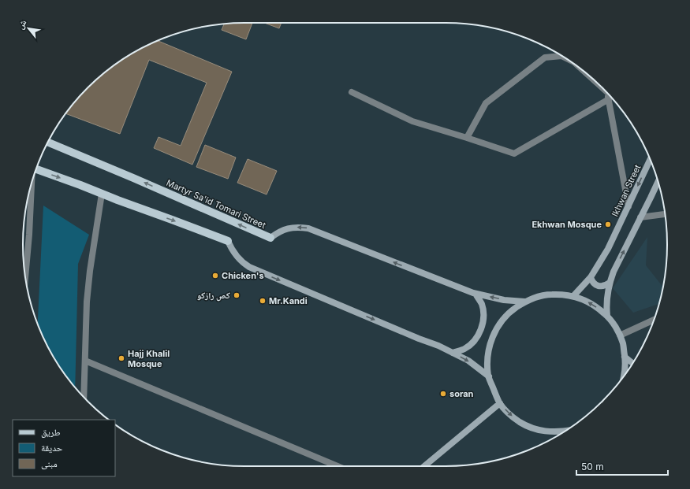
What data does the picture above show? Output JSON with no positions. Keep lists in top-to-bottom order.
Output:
{
  "streets": {
    "main road": ["Ikhwan Street", "Martyr Sa'id Tomari Street"]
  },
  "places": [
    "Ekhwan Mosque",
    "Chicken's",
    "كص رازكو",
    "Mr.Kandi",
    "Hajj Khalil Mosque",
    "soran"
  ],
  "legend": ["طريق", "حديقة", "مبنى"],
  "scale_bar": "50 m",
  "north": "top left"
}
